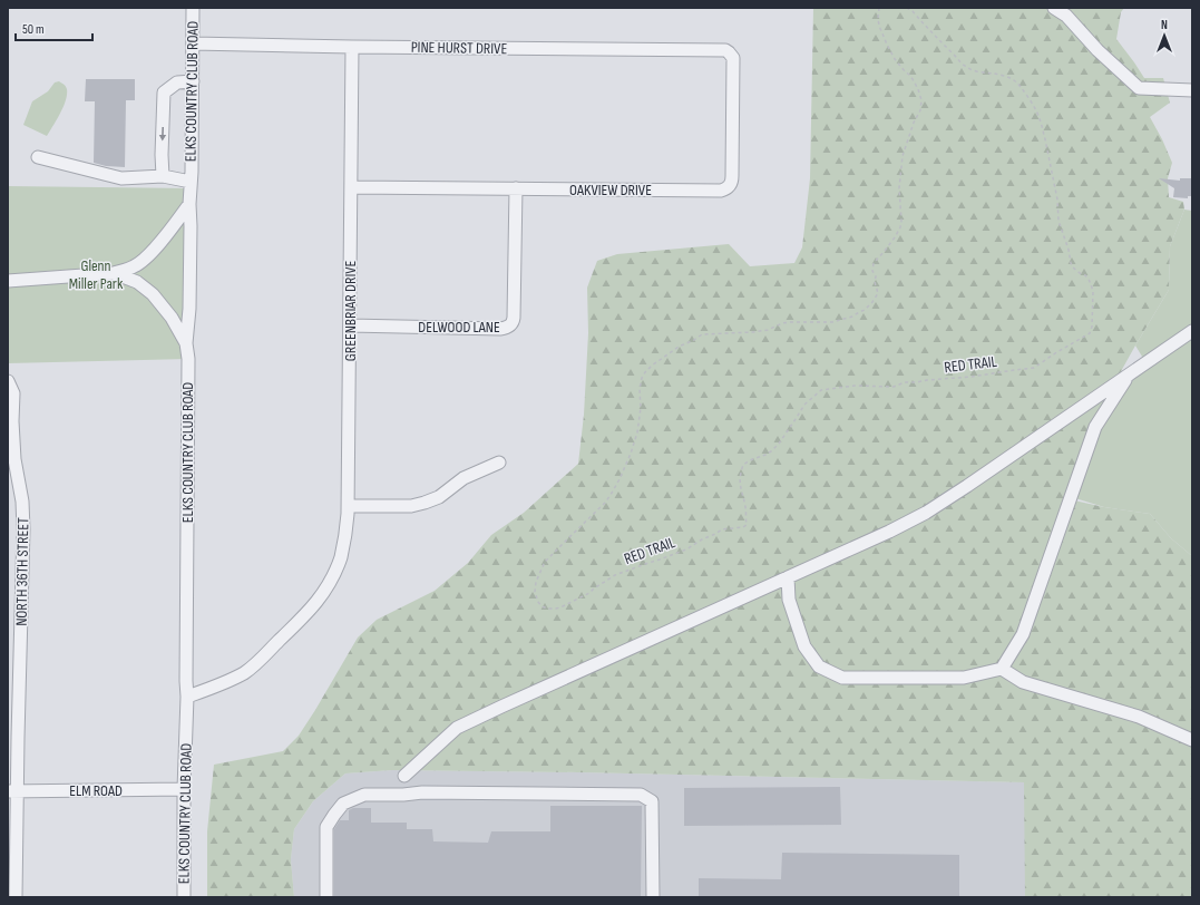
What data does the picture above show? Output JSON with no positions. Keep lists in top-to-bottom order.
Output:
{
  "streets": {
    "street": [
      "PINE HURST DRIVE",
      "ELKS COUNTRY CLUB ROAD",
      "OAKVIEW DRIVE",
      "GREENBRIAR DRIVE",
      "DELWOOD LANE",
      "NORTH 36TH STREET",
      "ELM ROAD"
    ],
    "path": ["RED TRAIL"]
  },
  "crossings": [
    ["PINE HURST DRIVE", "ELKS COUNTRY CLUB ROAD"],
    ["PINE HURST DRIVE", "OAKVIEW DRIVE"],
    ["PINE HURST DRIVE", "GREENBRIAR DRIVE"],
    ["ELKS COUNTRY CLUB ROAD", "GREENBRIAR DRIVE"],
    ["ELKS COUNTRY CLUB ROAD", "ELM ROAD"],
    ["OAKVIEW DRIVE", "GREENBRIAR DRIVE"],
    ["OAKVIEW DRIVE", "DELWOOD LANE"],
    ["GREENBRIAR DRIVE", "DELWOOD LANE"],
    ["NORTH 36TH STREET", "ELM ROAD"]
  ],
  "parks": ["Glenn Miller Park"],
  "scale_bar": "50 m",
  "north": "top"
}
